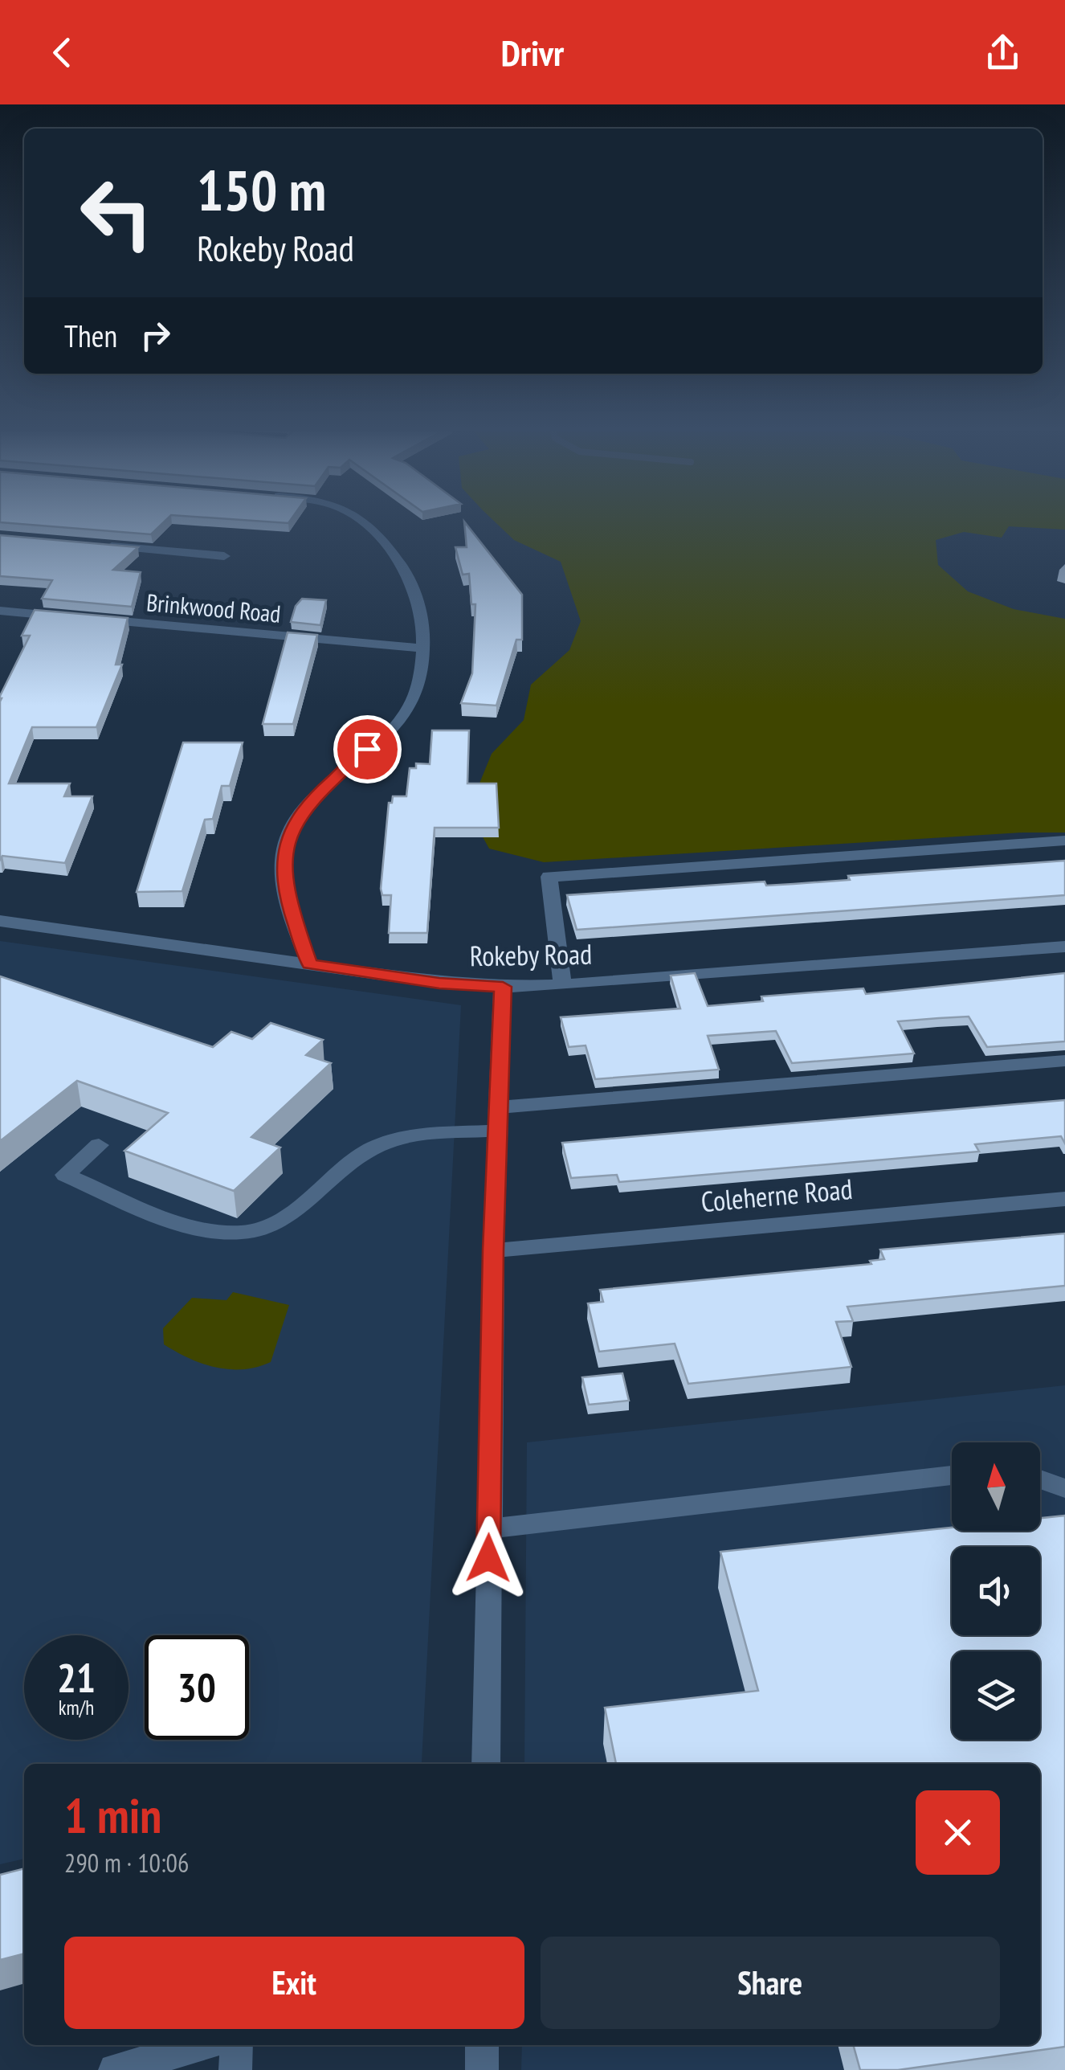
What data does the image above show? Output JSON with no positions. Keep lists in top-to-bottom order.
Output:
{
  "streets": {
    "street": ["Brinkwood Road", "Rokeby Road", "Coleherne Road"]
  },
  "north": "top",
  "page": {
    "header": "Drivr",
    "turn": ["150 m", "Rokeby Road"],
    "then": "Then",
    "speed": "21 km/h",
    "limit": "30",
    "heading": ["1 min", "290 m · 10:06"],
    "buttons": ["Exit", "Share"]
  }
}
